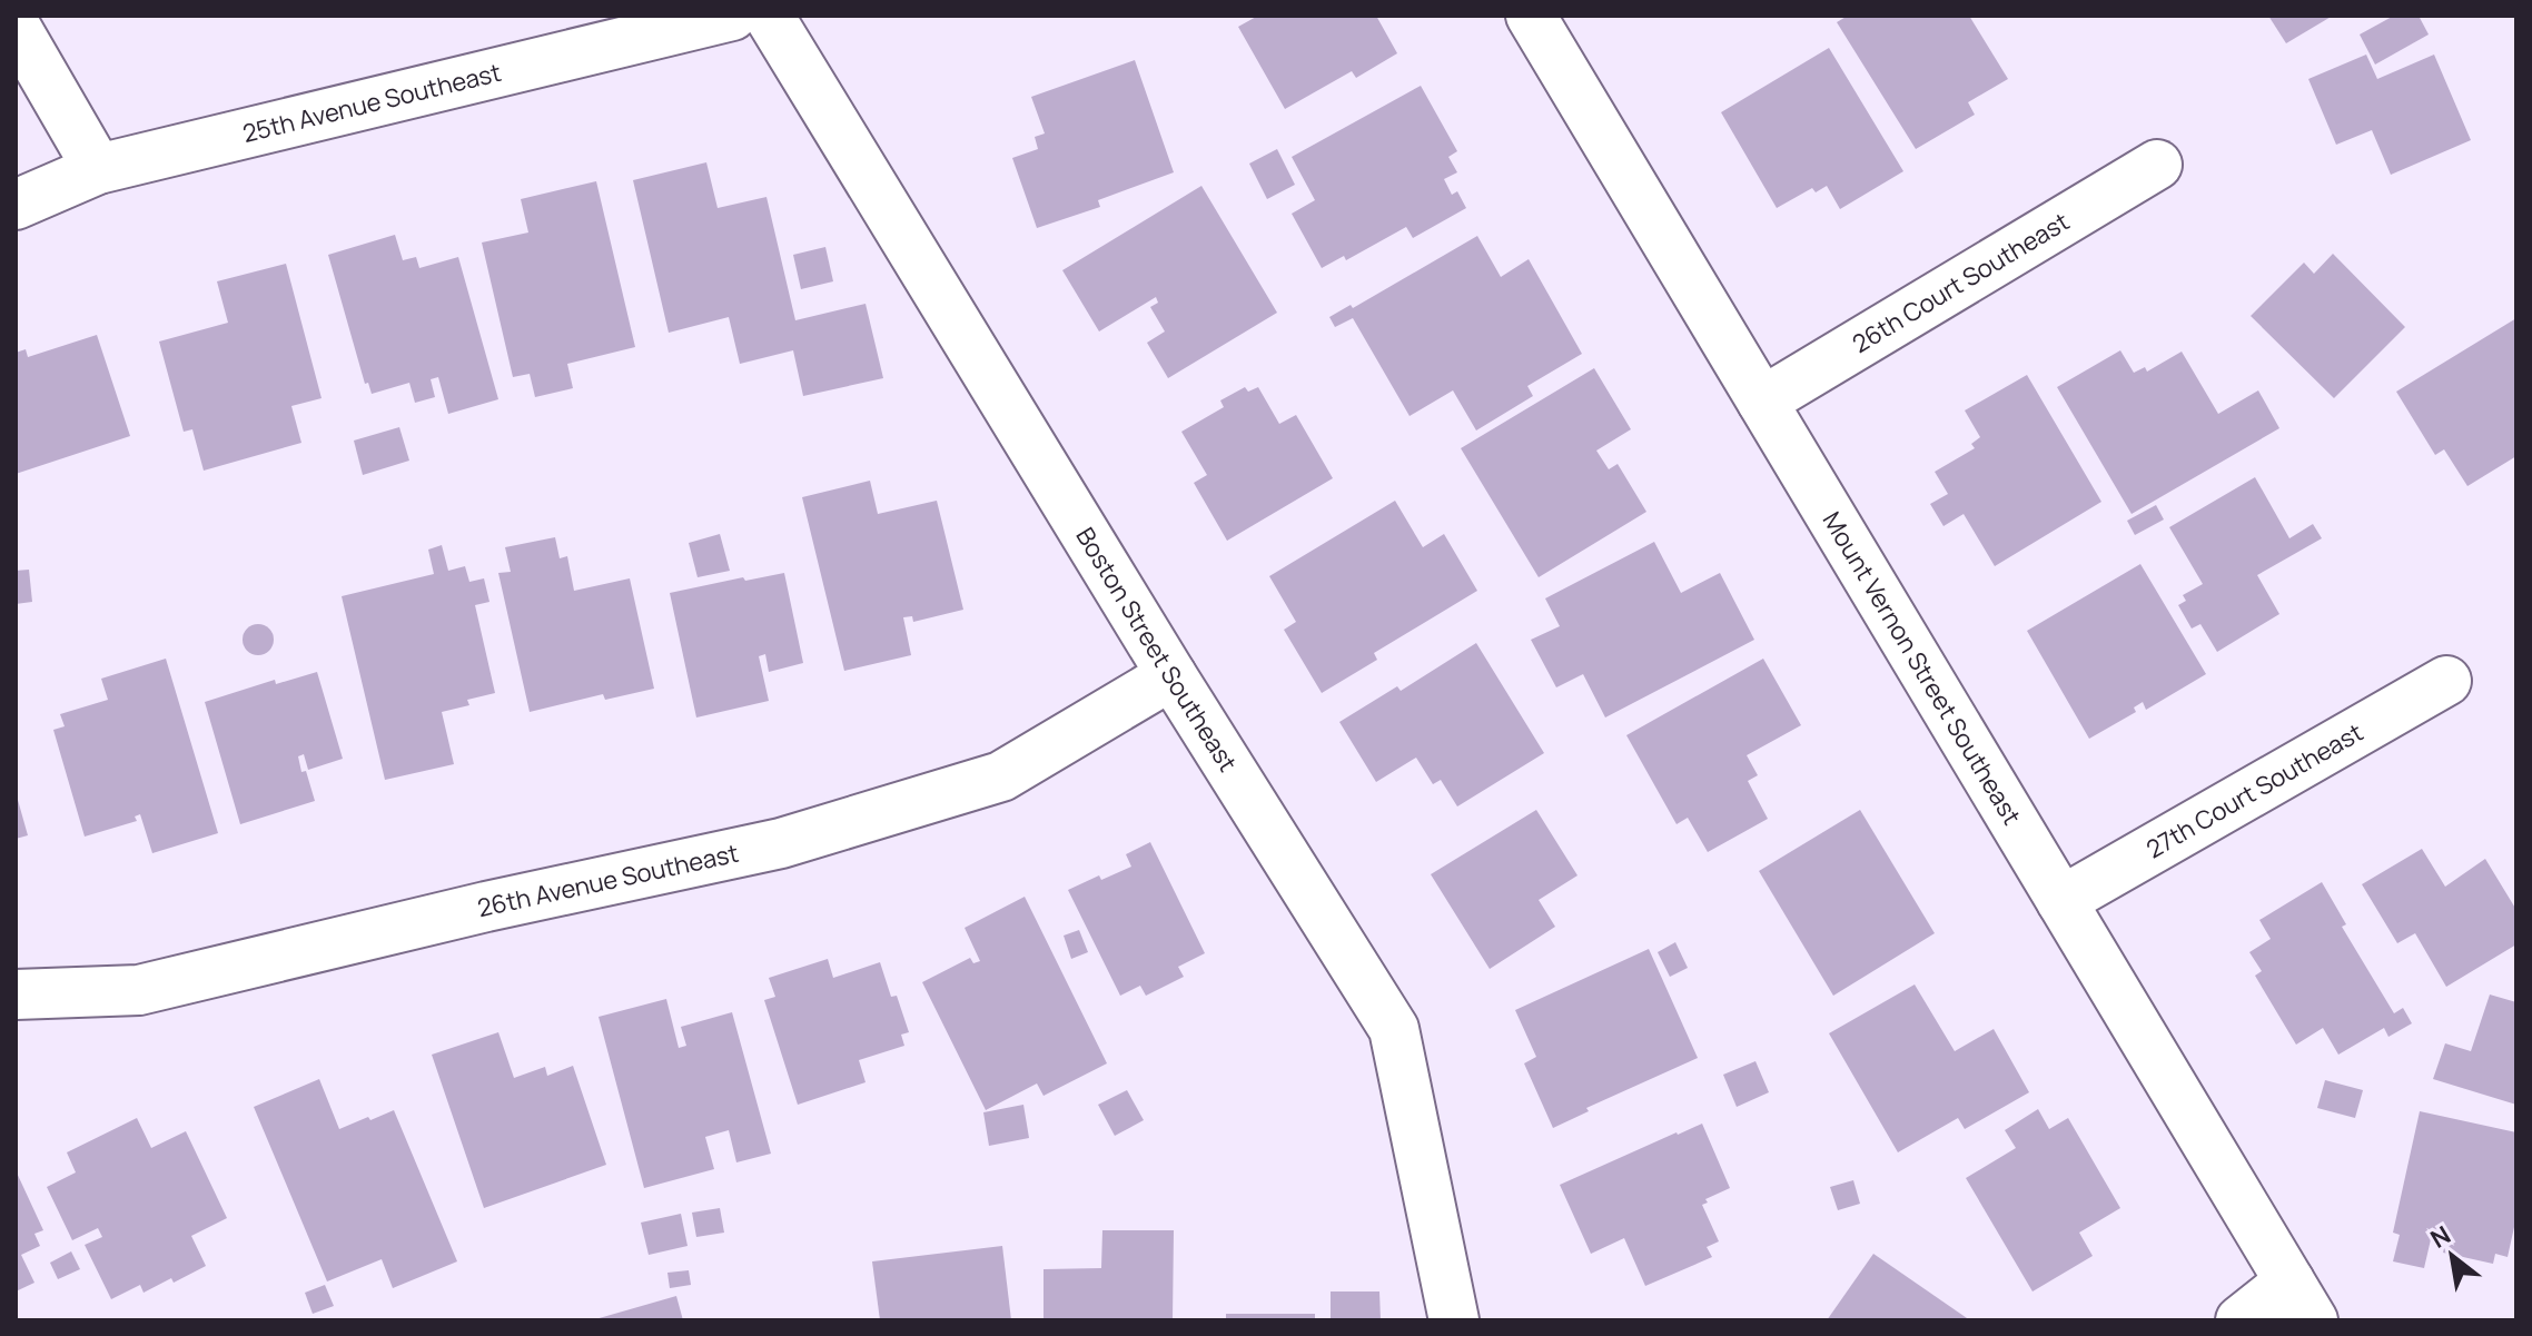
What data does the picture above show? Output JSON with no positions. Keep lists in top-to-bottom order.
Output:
{
  "streets": {
    "street": [
      "25th Avenue Southeast",
      "26th Court Southeast",
      "Boston Street Southeast",
      "Mount Vernon Street Southeast",
      "27th Court Southeast",
      "26th Avenue Southeast"
    ]
  },
  "crossings": [
    ["26th Court Southeast", "Mount Vernon Street Southeast"],
    ["Boston Street Southeast", "26th Avenue Southeast"],
    ["Mount Vernon Street Southeast", "27th Court Southeast"]
  ],
  "north": "top left"
}
